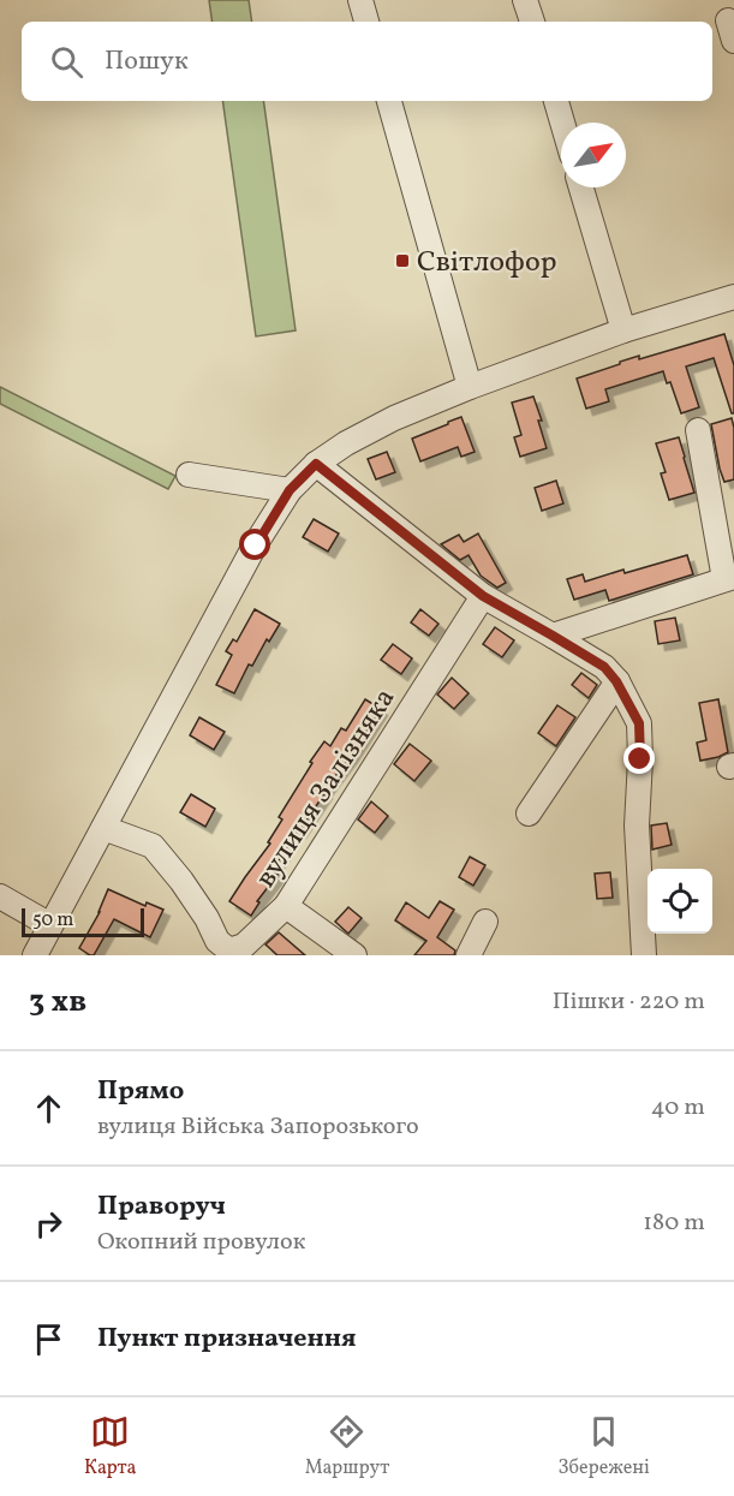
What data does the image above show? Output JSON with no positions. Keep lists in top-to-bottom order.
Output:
{
  "streets": {
    "street": ["вулиця Залізняка"]
  },
  "places": {
    "transit": ["Світлофор"]
  },
  "scale_bar": "50 m",
  "north": "top right",
  "page": {
    "search": "Пошук",
    "scale": "50 m",
    "heading": ["3 хв", "Пішки · 220 m"],
    "list": [
      ["Прямо", "вулиця Війська Запорозького", "40 m"],
      ["Праворуч", "Окопний провулок", "180 m"],
      "Пункт призначення"
    ],
    "nav": ["Карта", "Маршрут", "Збережені"]
  }
}
